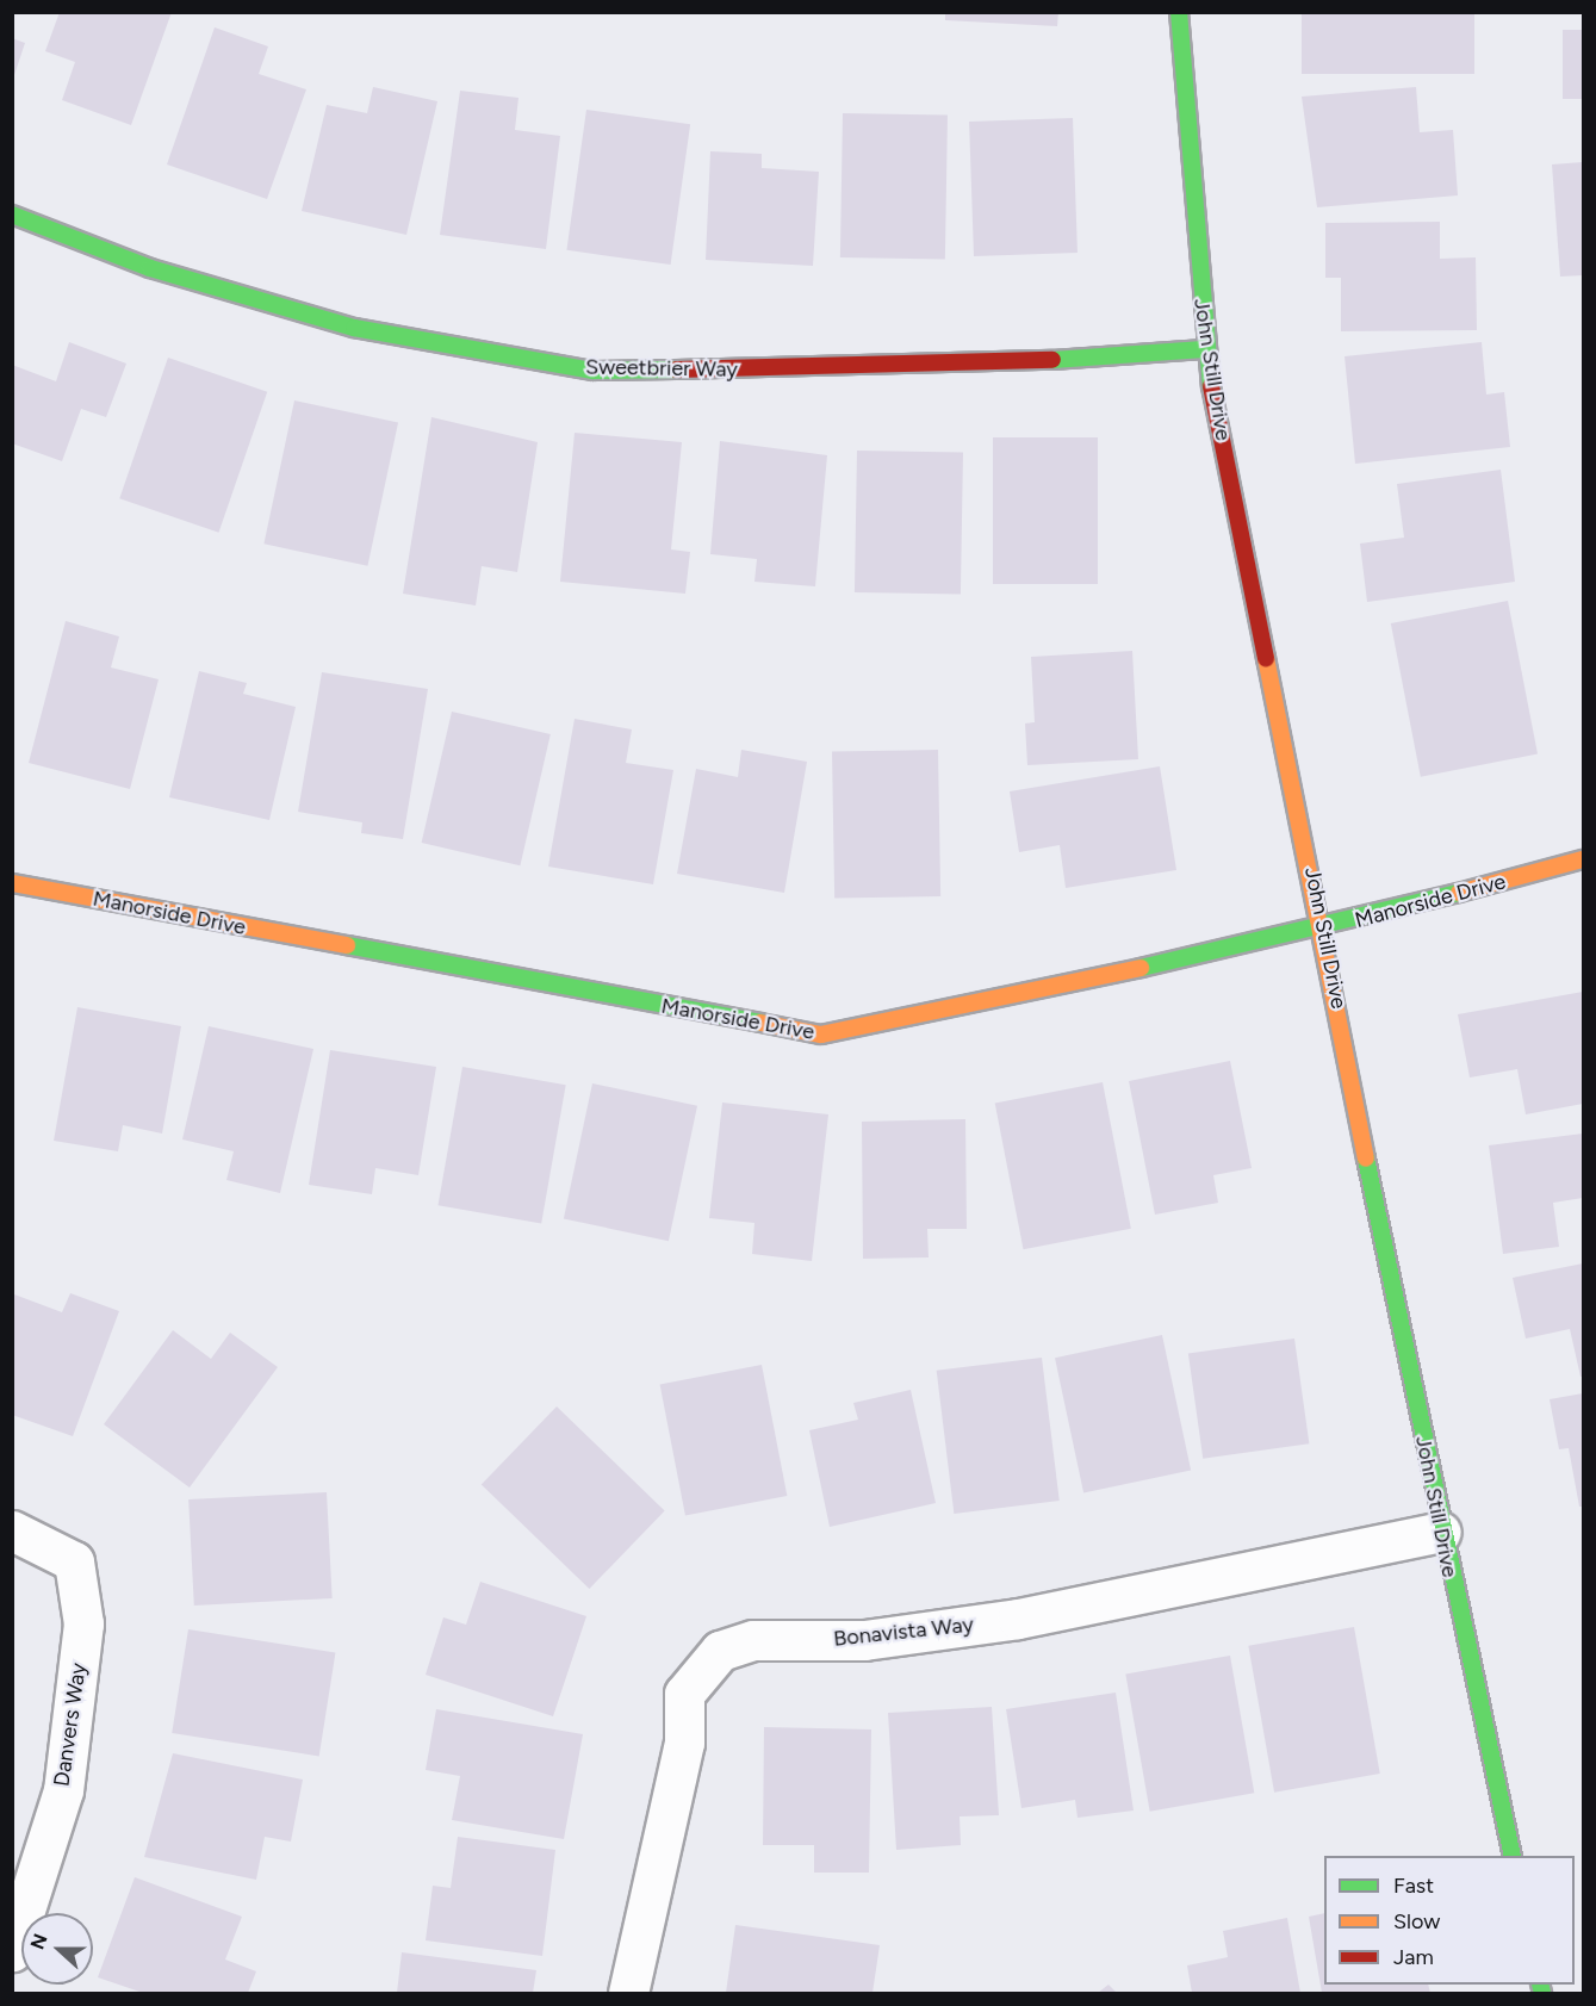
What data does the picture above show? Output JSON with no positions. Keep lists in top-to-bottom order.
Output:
{
  "streets": {
    "street": [
      "Sweetbrier Way",
      "John Still Drive",
      "Manorside Drive",
      "Bonavista Way",
      "Danvers Way"
    ]
  },
  "crossings": [
    ["Sweetbrier Way", "John Still Drive"],
    ["John Still Drive", "Manorside Drive"],
    ["John Still Drive", "Bonavista Way"]
  ],
  "legend": ["Fast", "Slow", "Jam"],
  "north": "left"
}
